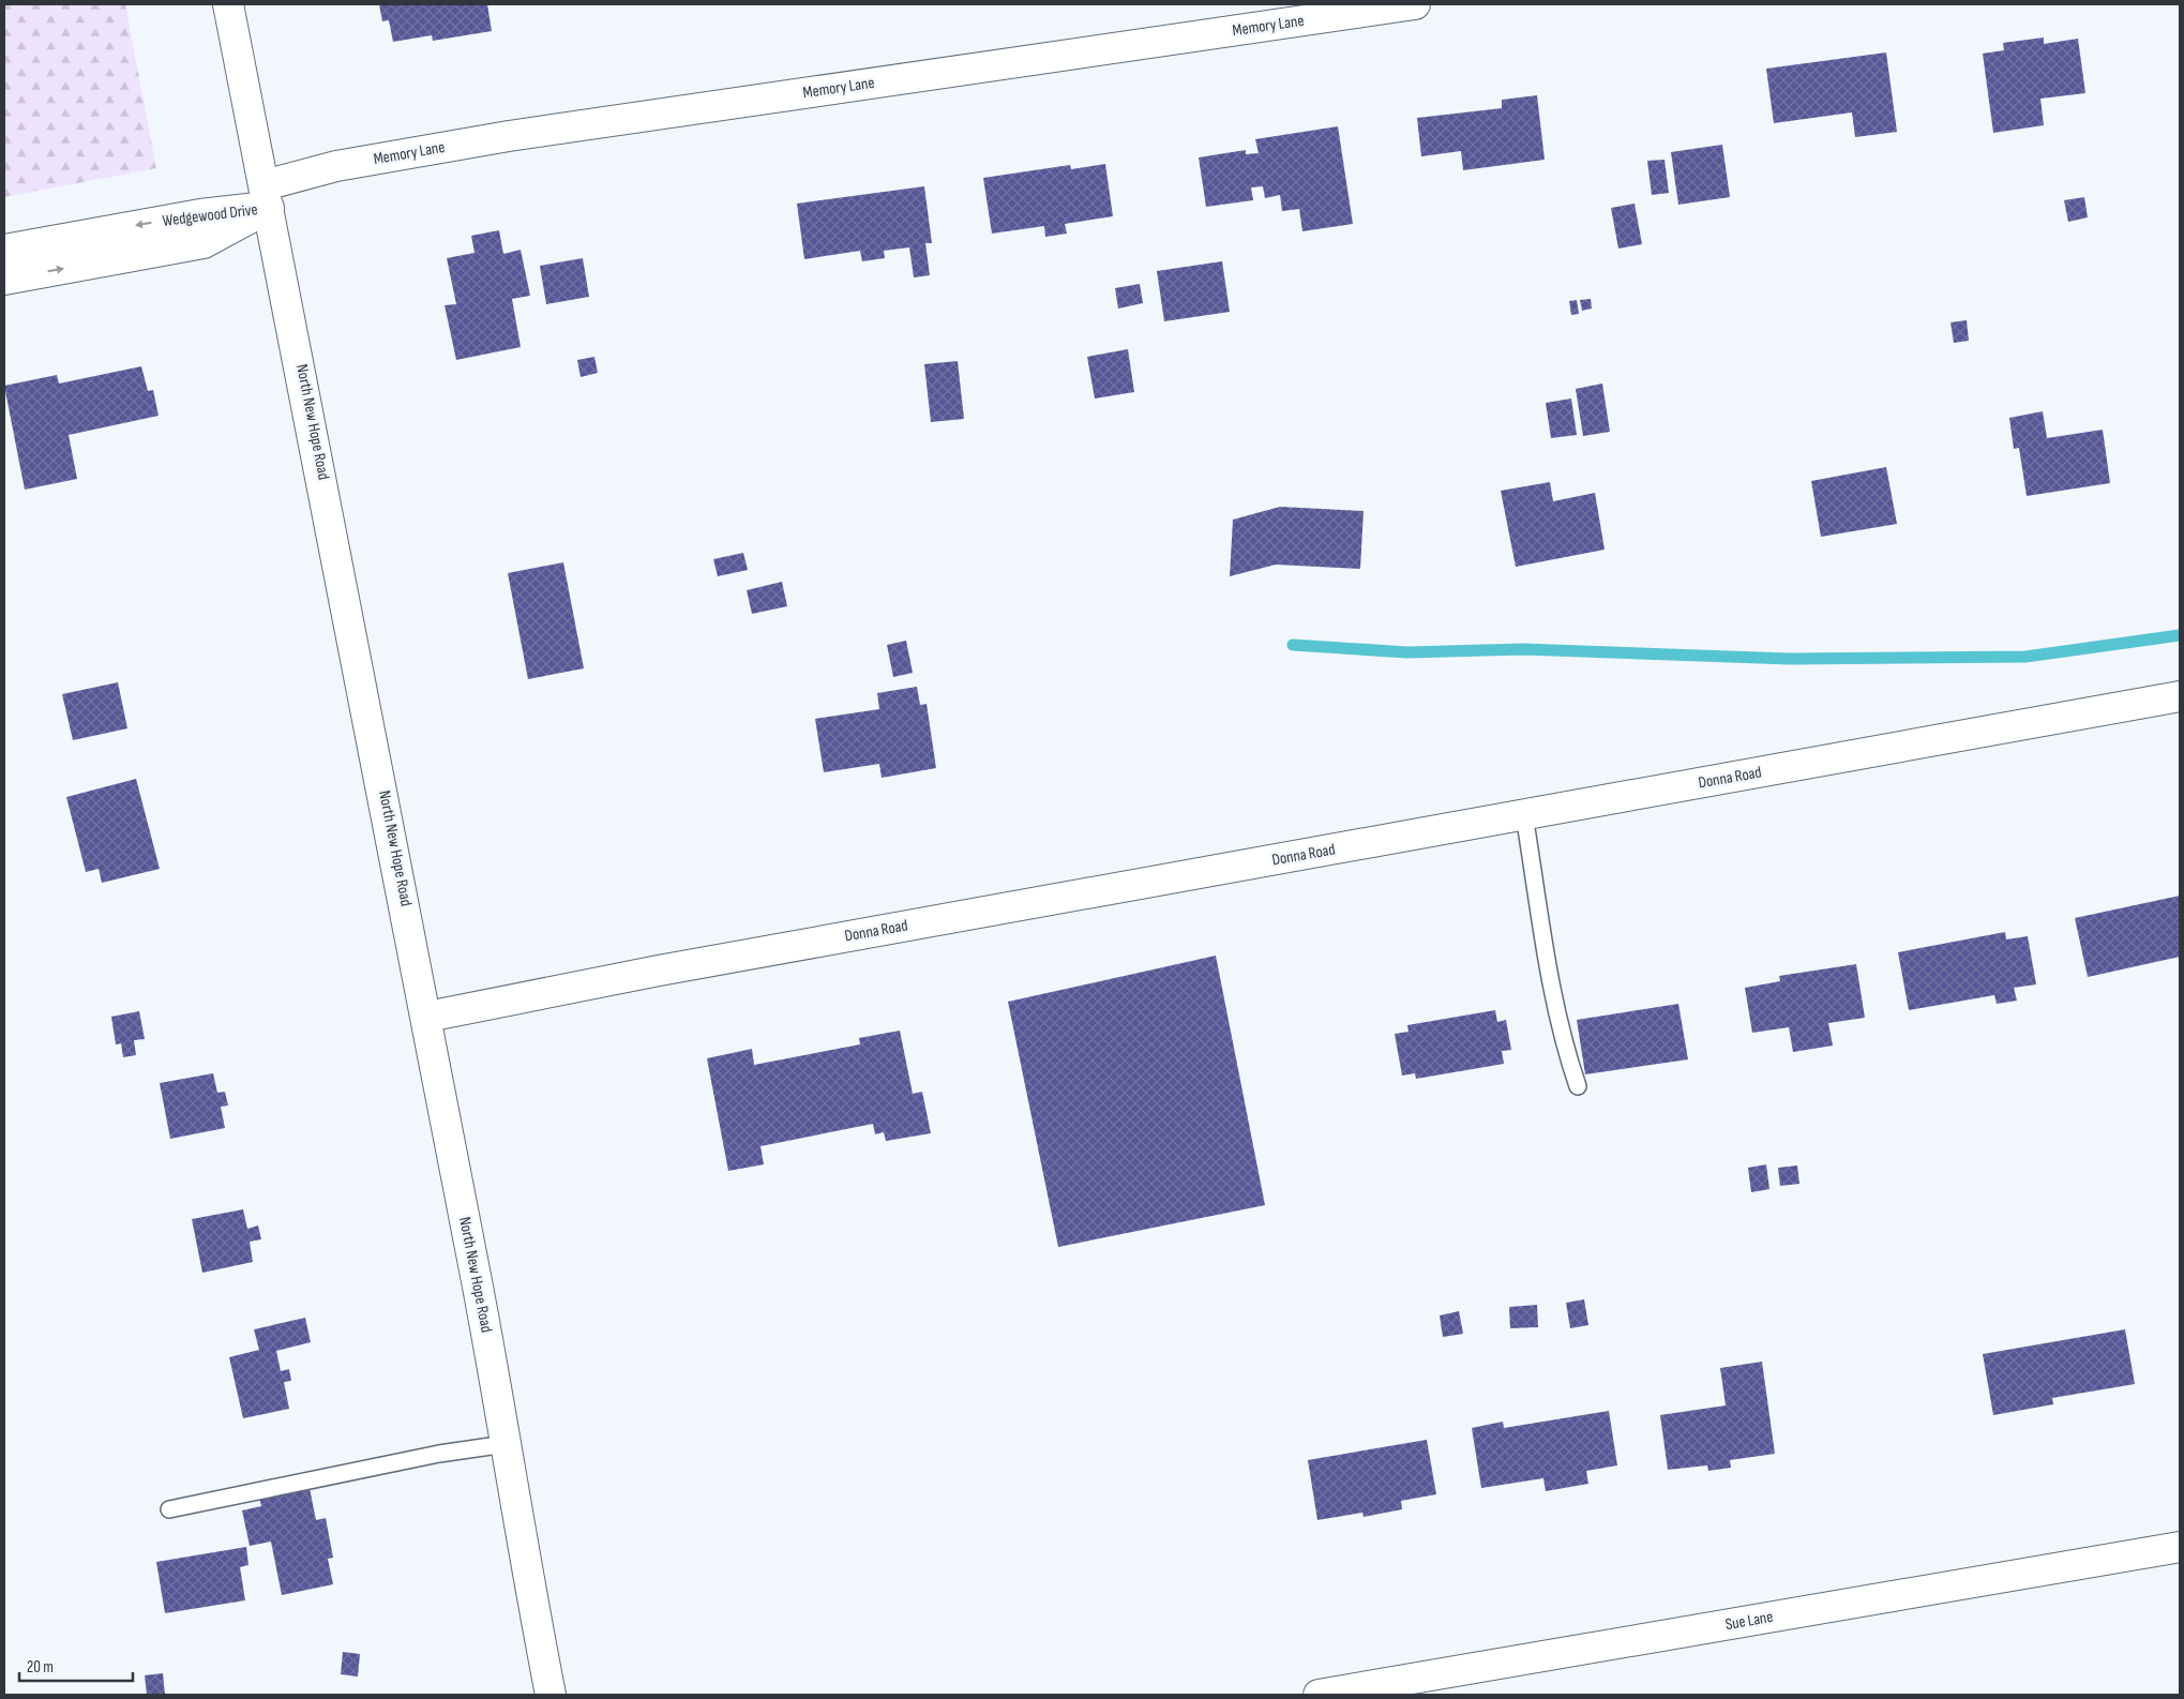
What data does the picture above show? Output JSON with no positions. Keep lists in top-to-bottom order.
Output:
{
  "streets": {
    "street": [
      "Memory Lane",
      "Wedgewood Drive",
      "North New Hope Road",
      "Donna Road",
      "Sue Lane"
    ]
  },
  "crossings": [
    ["Memory Lane", "Wedgewood Drive"],
    ["Memory Lane", "North New Hope Road"],
    ["Wedgewood Drive", "North New Hope Road"],
    ["North New Hope Road", "Donna Road"]
  ],
  "scale_bar": "20 m"
}
